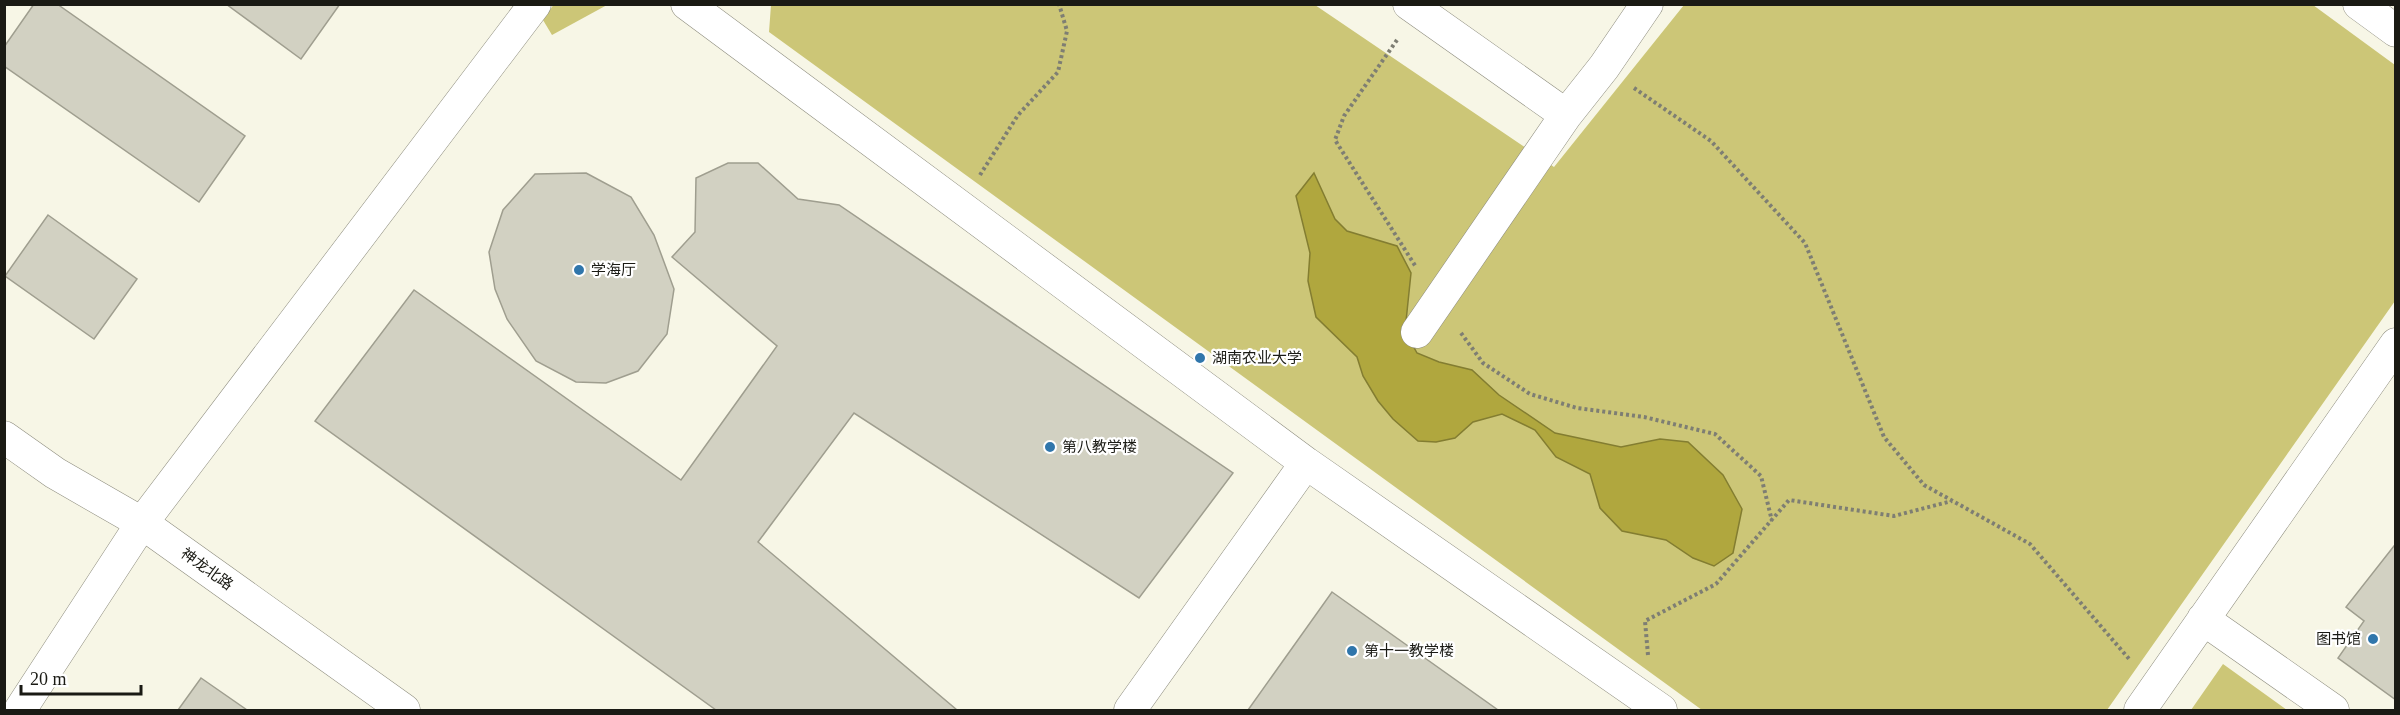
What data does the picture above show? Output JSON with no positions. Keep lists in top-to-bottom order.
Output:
{
  "streets": {
    "street": ["神龙北路"]
  },
  "places": [
    "学海厅",
    "湖南农业大学",
    "第八教学楼",
    "图书馆",
    "第十一教学楼"
  ],
  "scale_bar": "20 m"
}
